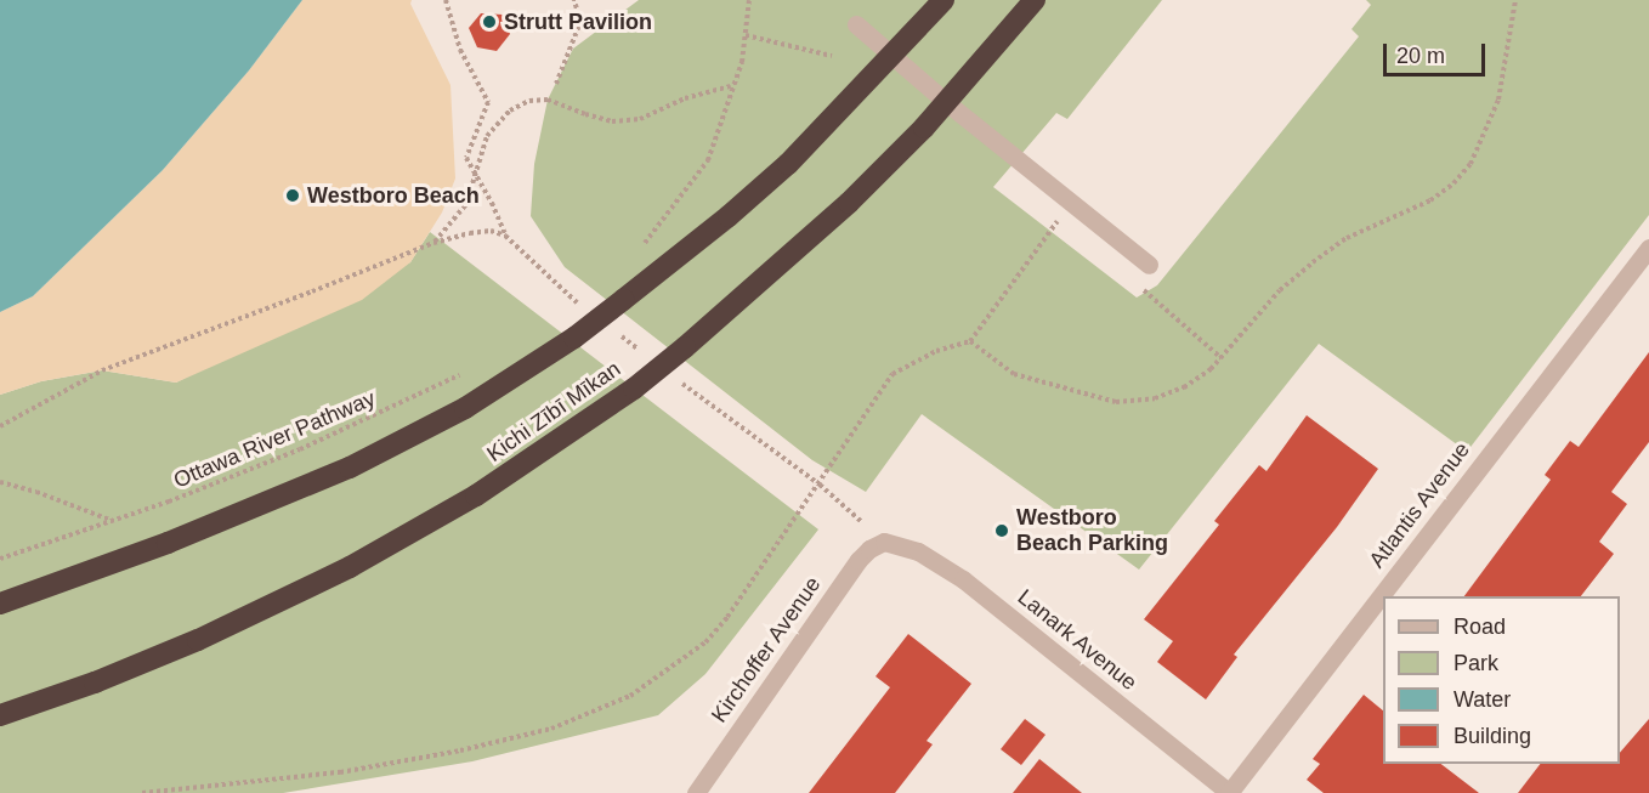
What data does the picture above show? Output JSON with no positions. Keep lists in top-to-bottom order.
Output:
{
  "streets": {
    "highway": ["Kichi Zībī Mīkan"],
    "street": ["Atlantis Avenue", "Lanark Avenue", "Kirchoffer Avenue"],
    "path": ["Ottawa River Pathway"]
  },
  "crossings": [
    ["Atlantis Avenue", "Lanark Avenue"],
    ["Lanark Avenue", "Kirchoffer Avenue"]
  ],
  "places": ["Strutt Pavilion", "Westboro Beach", "Westboro Beach Parking"],
  "legend": [
    "Road",
    "Park",
    "Water",
    "Building"
  ],
  "scale_bar": "20 m"
}
